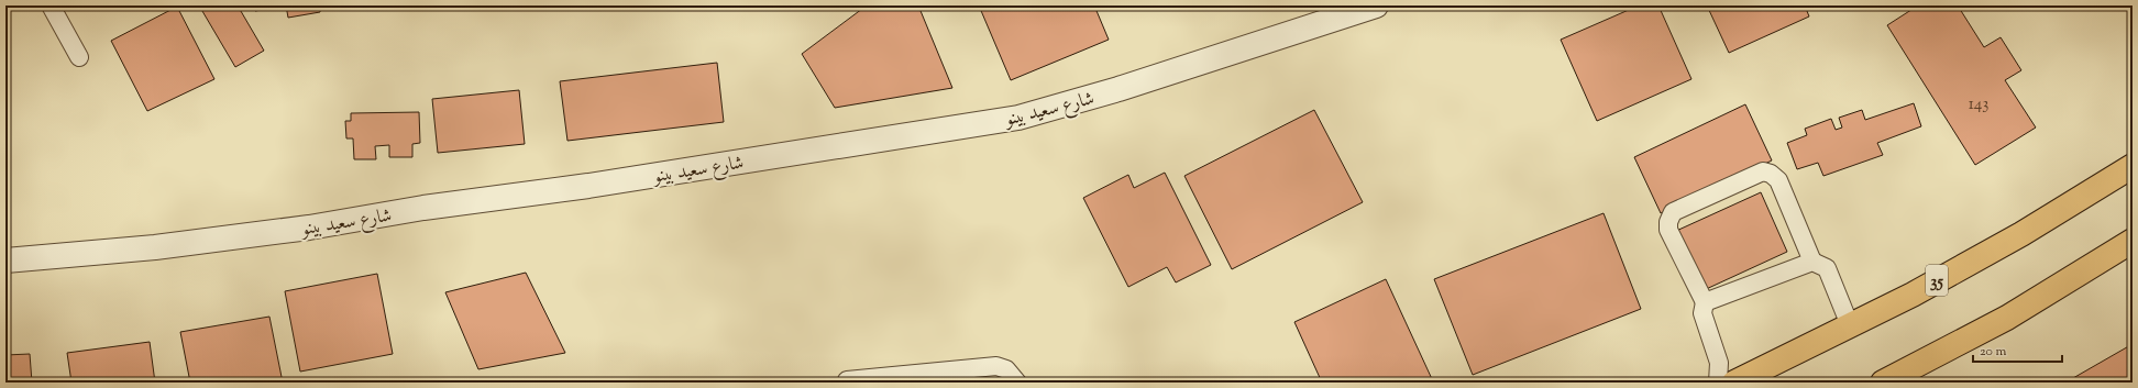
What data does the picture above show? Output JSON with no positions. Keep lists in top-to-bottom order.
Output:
{
  "streets": {
    "highway": ["35"],
    "street": ["شارع سعيد بينو"]
  },
  "house_numbers": ["143"],
  "scale_bar": "20 m"
}
